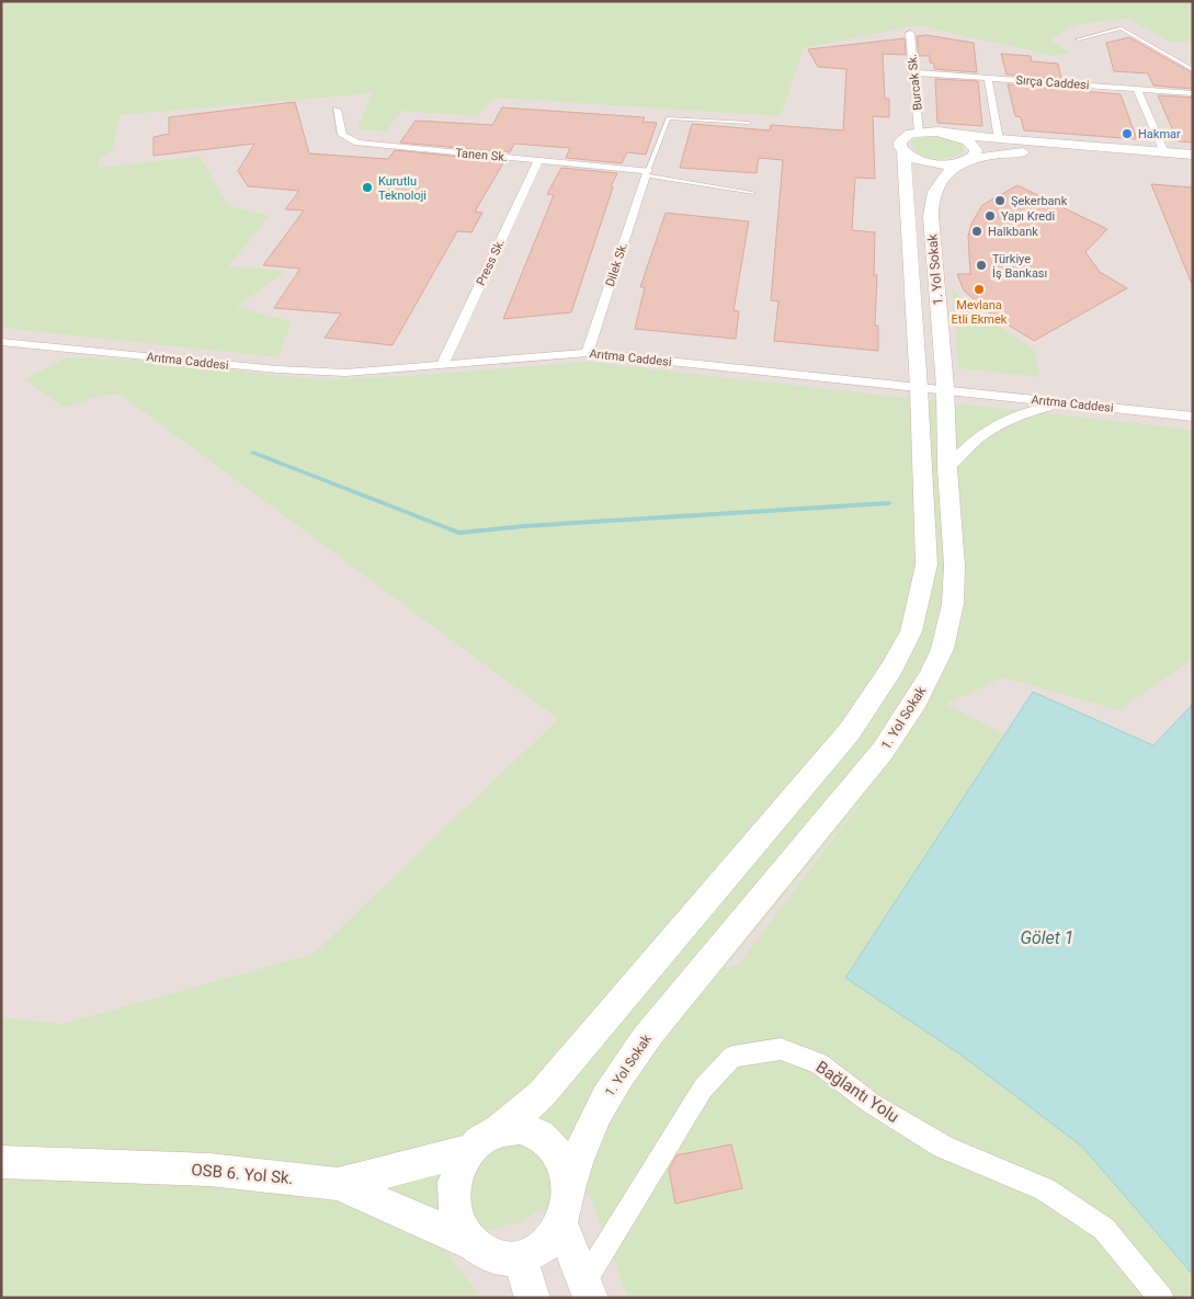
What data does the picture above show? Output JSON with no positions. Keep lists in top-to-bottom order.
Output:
{
  "streets": {
    "main road": ["1. Yol Sokak", "OSB 6. Yol Sk."],
    "street": [
      "Burcak Sk.",
      "Sırça Caddesi",
      "Tanen Sk.",
      "Press Sk.",
      "Dilek Sk.",
      "Arıtma Caddesi",
      "Bağlantı Yolu"
    ]
  },
  "crossings": [
    ["Burcak Sk.", "Sırça Caddesi"],
    ["Burcak Sk.", "1. Yol Sokak"],
    ["Tanen Sk.", "Press Sk."],
    ["Tanen Sk.", "Dilek Sk."],
    ["Press Sk.", "Arıtma Caddesi"],
    ["Dilek Sk.", "Arıtma Caddesi"],
    ["1. Yol Sokak", "Arıtma Caddesi"],
    ["1. Yol Sokak", "OSB 6. Yol Sk."]
  ],
  "water": ["Gölet 1"],
  "places": [
    "Hakmar",
    "Kurutlu Teknoloji",
    "Şekerbank",
    "Yapı Kredi",
    "Halkbank",
    "Türkiye İş Bankası",
    "Mevlana Etli Ekmek"
  ]
}
